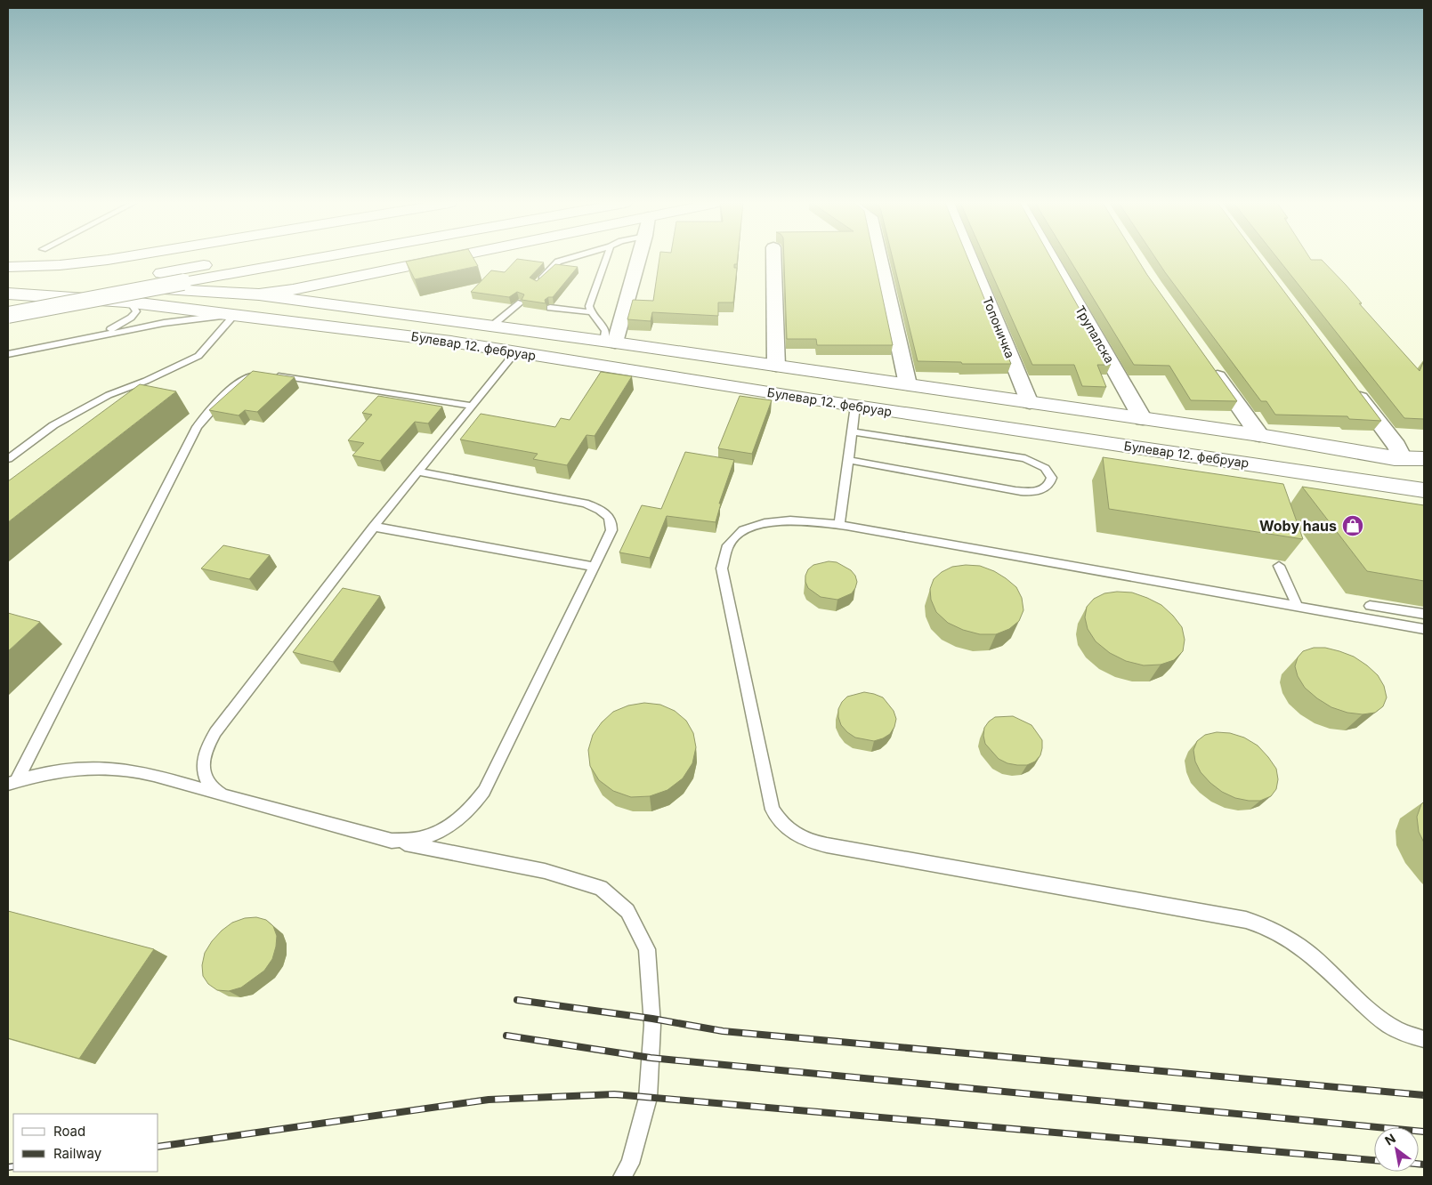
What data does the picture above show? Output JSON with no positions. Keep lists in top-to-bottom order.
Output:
{
  "streets": {
    "main road": ["Булевар 12. фебруар"],
    "street": ["Топоничка", "Трупалска"]
  },
  "crossings": [
    ["Топоничка", "Булевар 12. фебруар"],
    ["Трупалска", "Булевар 12. фебруар"]
  ],
  "places": {
    "shop": ["Woby haus"]
  },
  "legend": ["Road", "Railway"],
  "north": "top left"
}
